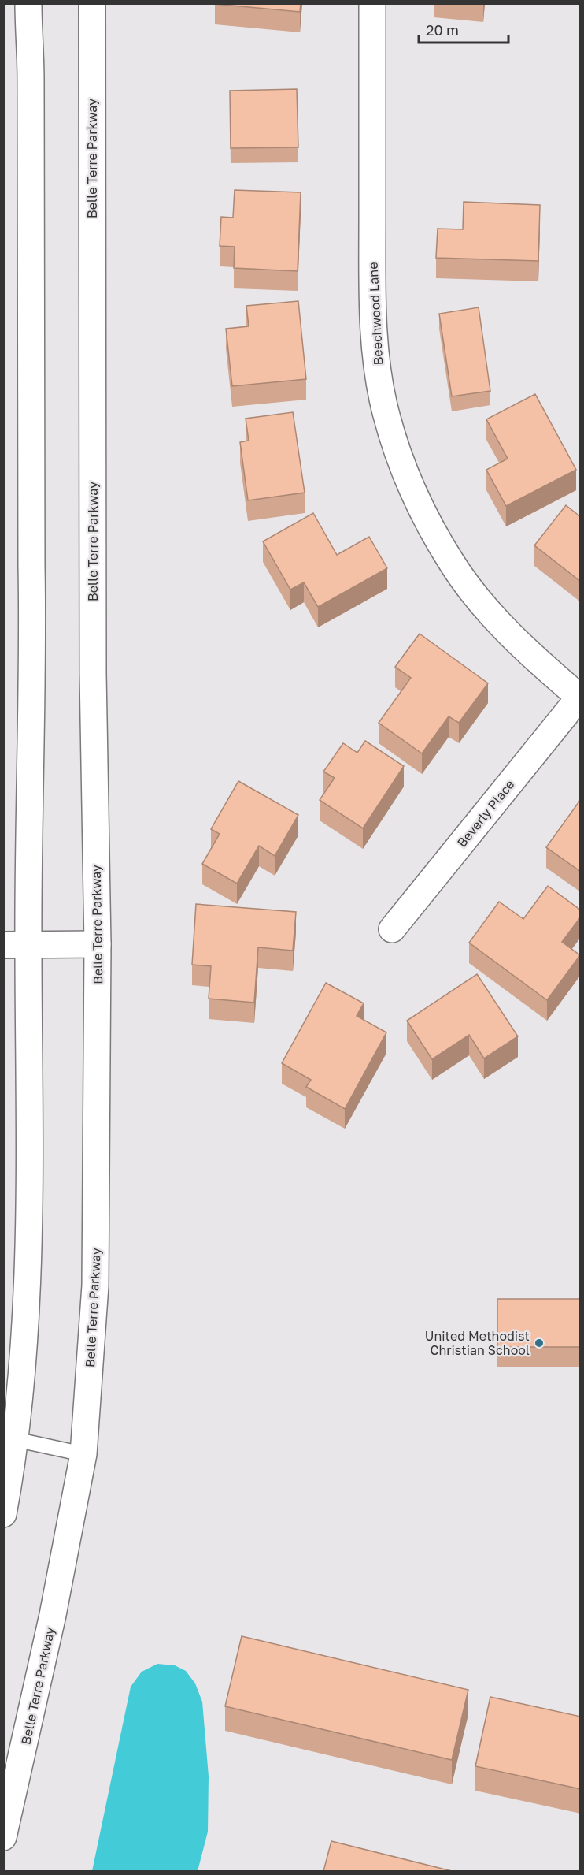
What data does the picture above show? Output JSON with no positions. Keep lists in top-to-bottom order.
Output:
{
  "streets": {
    "main road": ["Belle Terre Parkway", "Beechwood Lane", "Beverly Place"]
  },
  "crossings": [
    ["Beechwood Lane", "Beverly Place"]
  ],
  "places": ["United Methodist Christian School"],
  "scale_bar": "20 m"
}
